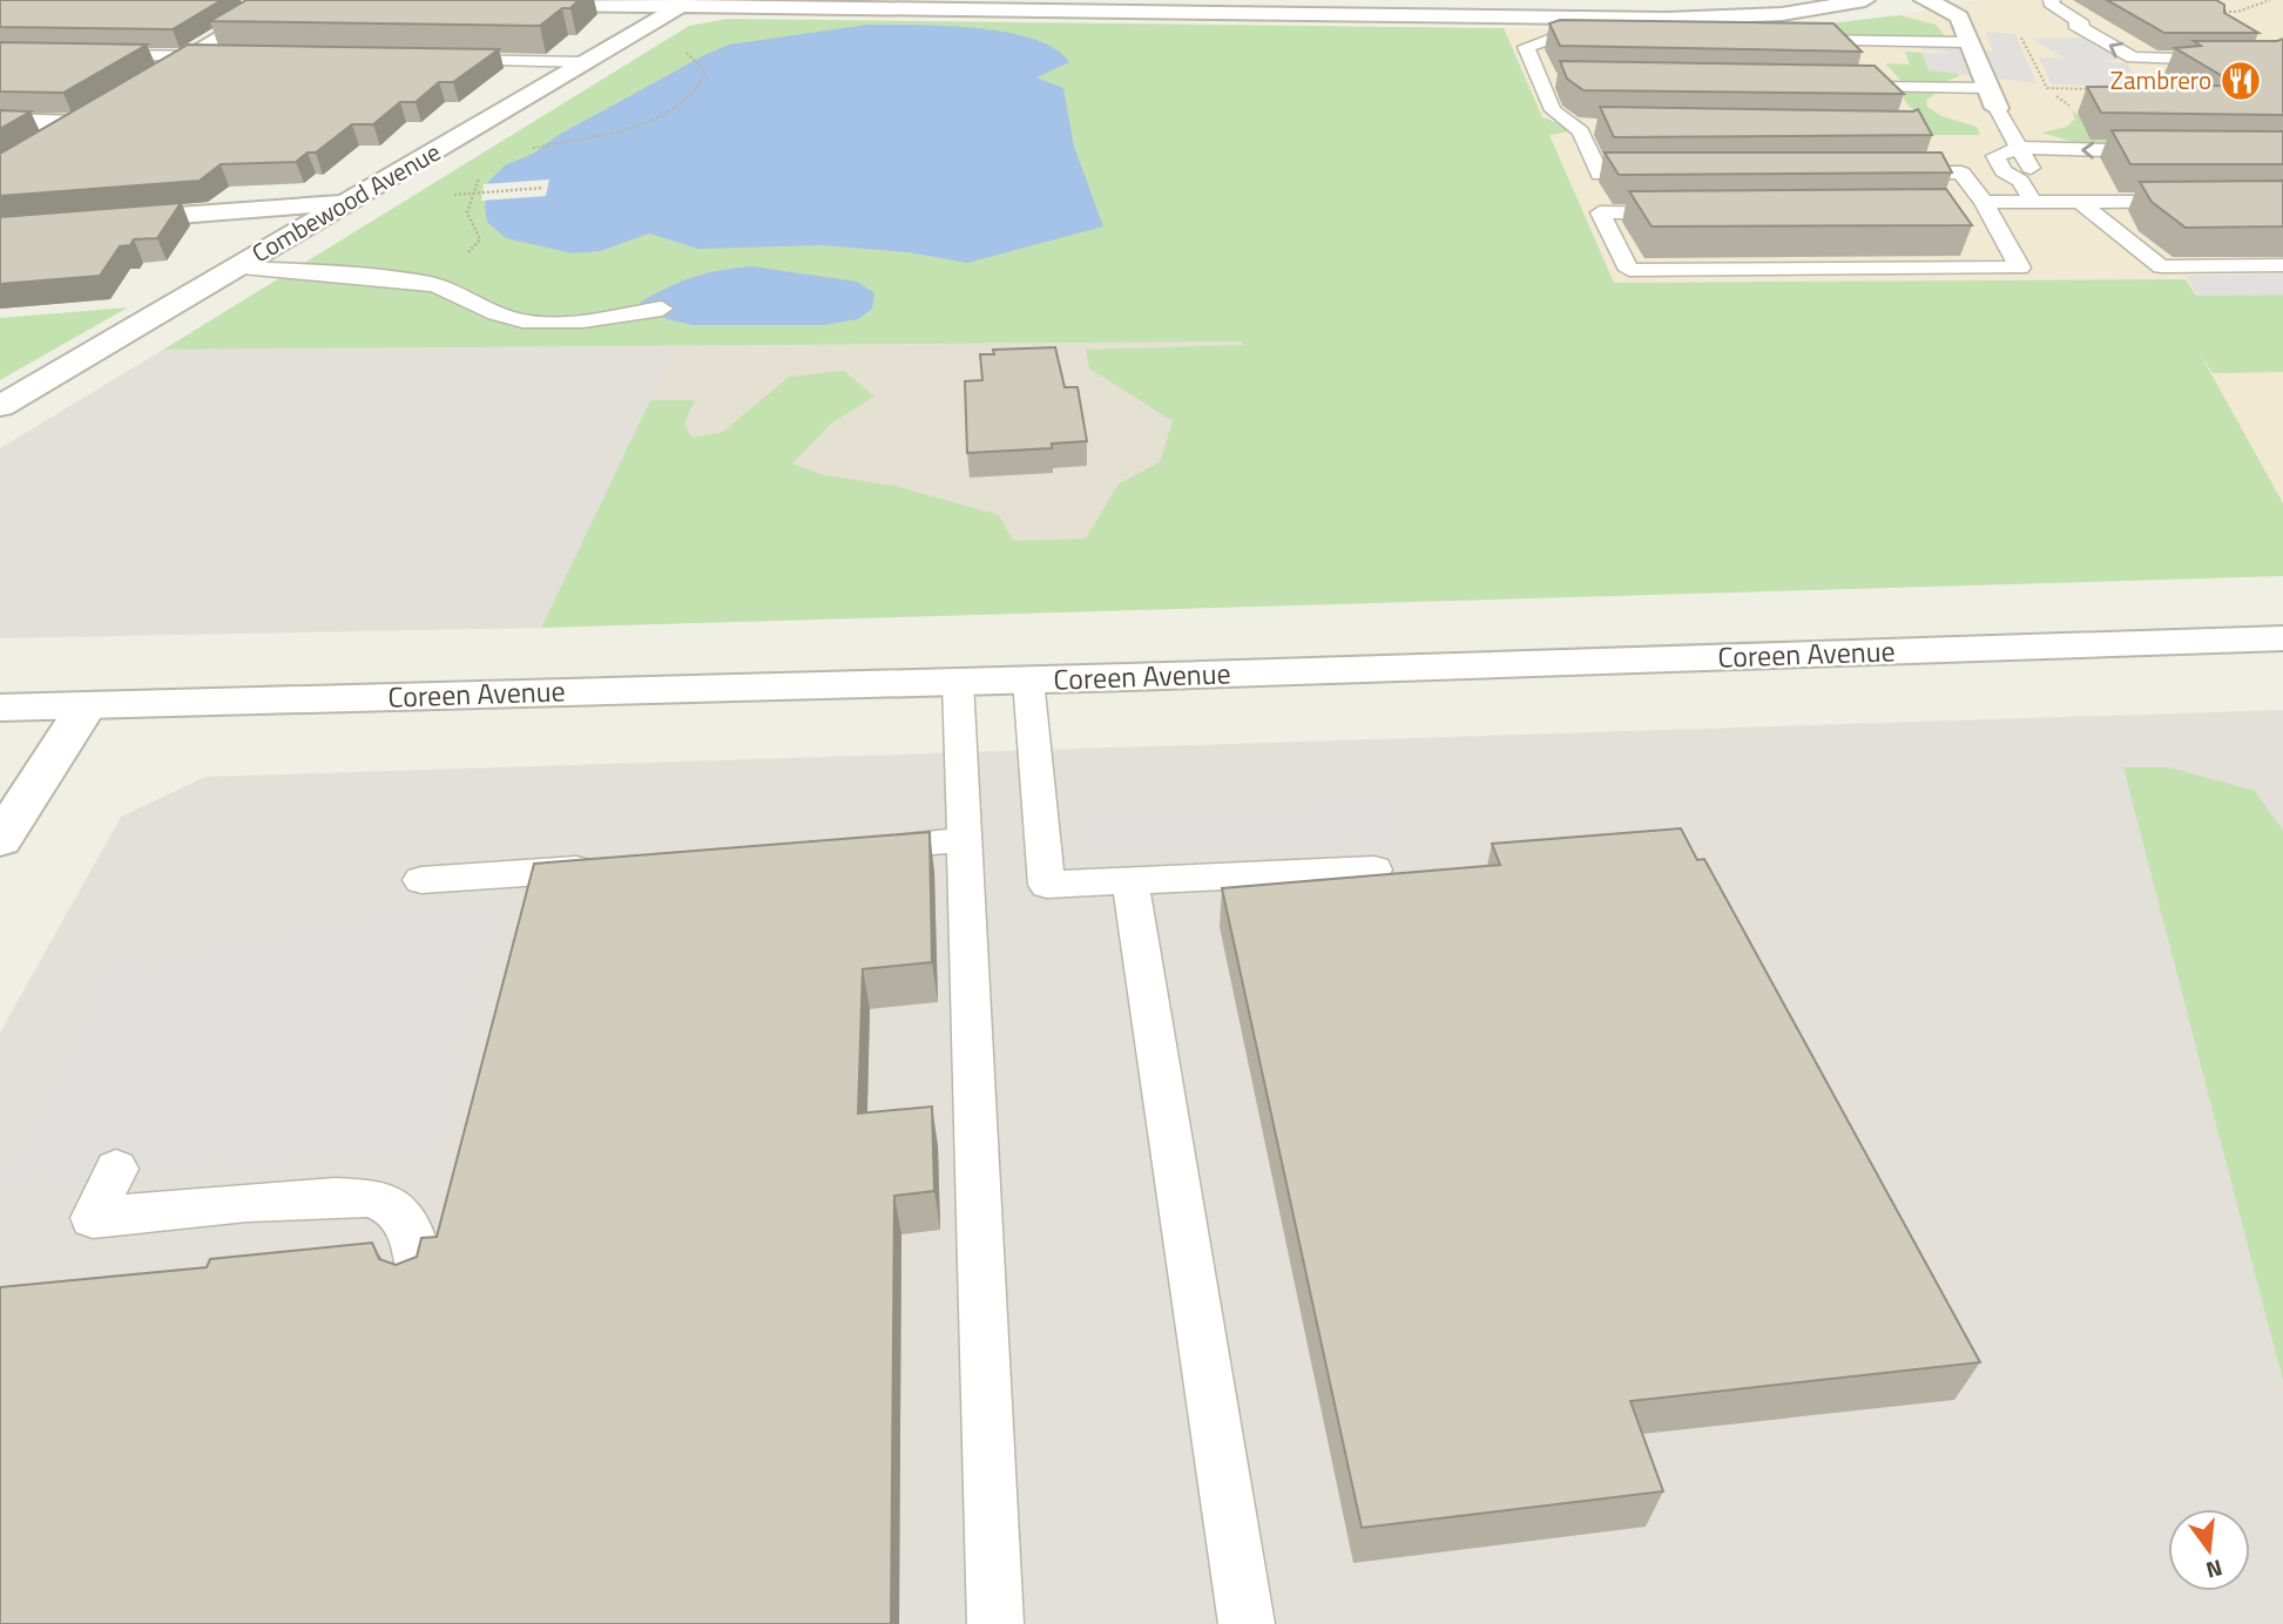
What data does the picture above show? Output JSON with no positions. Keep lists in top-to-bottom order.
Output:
{
  "streets": {
    "street": ["Combewood Avenue", "Coreen Avenue"]
  },
  "places": {
    "restaurant": ["Zambrero"]
  },
  "north": "bottom"
}
